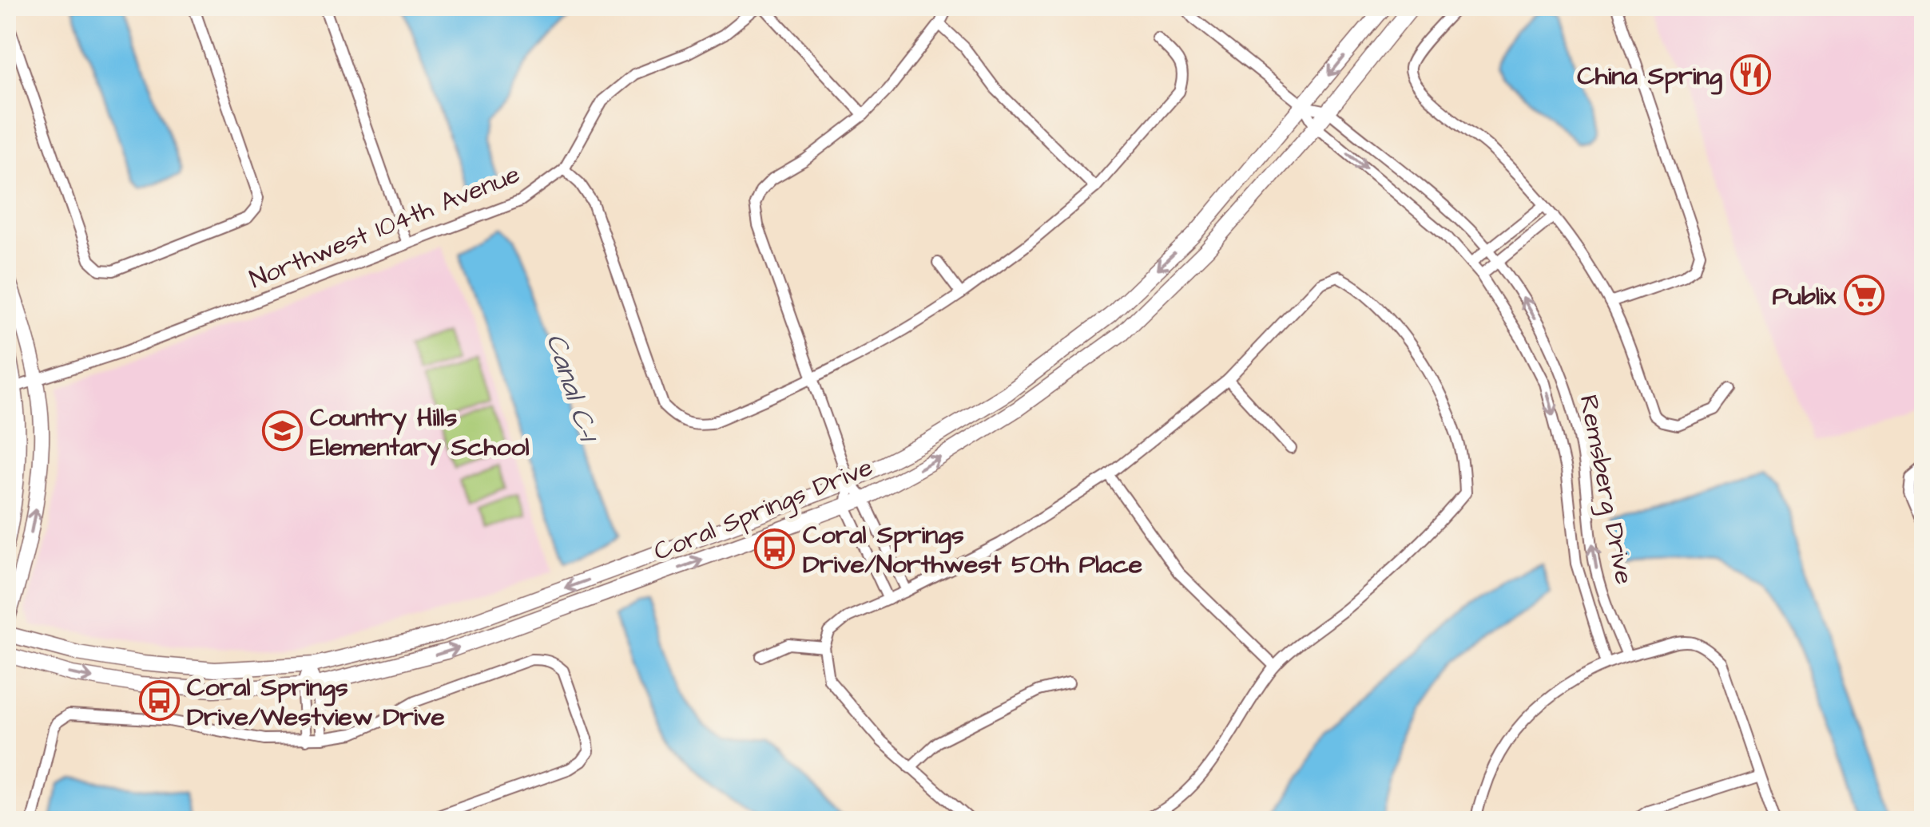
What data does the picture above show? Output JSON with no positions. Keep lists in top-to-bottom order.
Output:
{
  "streets": {
    "main road": ["Coral Springs Drive"],
    "street": ["Northwest 104th Avenue", "Remsberg Drive"]
  },
  "crossings": [
    ["Remsberg Drive", "Coral Springs Drive"]
  ],
  "water": ["Canal C-1"],
  "places": {
    "restaurant": ["China Spring"],
    "supermarket": ["Publix"],
    "school or university": ["Country Hills Elementary School"],
    "bus stop": ["Coral Springs Drive/Northwest 50th Place", "Coral Springs Drive/Westview Drive"]
  }
}
